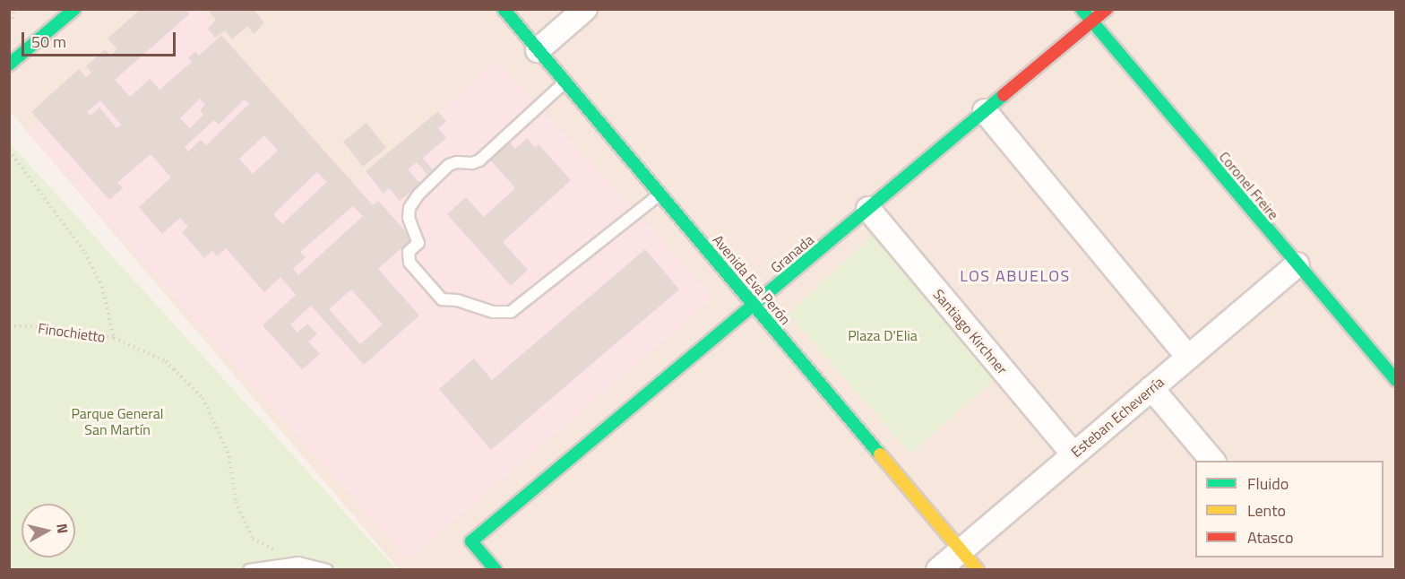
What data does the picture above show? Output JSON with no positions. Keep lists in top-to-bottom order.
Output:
{
  "streets": {
    "street": [
      "Coronel Freire",
      "Granada",
      "Avenida Eva Perón",
      "Santiago Kirchner",
      "Esteban Echeverría"
    ],
    "path": ["Finochietto"]
  },
  "crossings": [
    ["Coronel Freire", "Granada"],
    ["Coronel Freire", "Esteban Echeverría"],
    ["Granada", "Avenida Eva Perón"],
    ["Granada", "Santiago Kirchner"],
    ["Avenida Eva Perón", "Esteban Echeverría"],
    ["Santiago Kirchner", "Esteban Echeverría"]
  ],
  "districts": ["LOS ABUELOS"],
  "parks": ["Plaza D'Elia", "Parque General San Martín"],
  "legend": ["Fluido", "Lento", "Atasco"],
  "scale_bar": "50 m",
  "north": "right"
}
